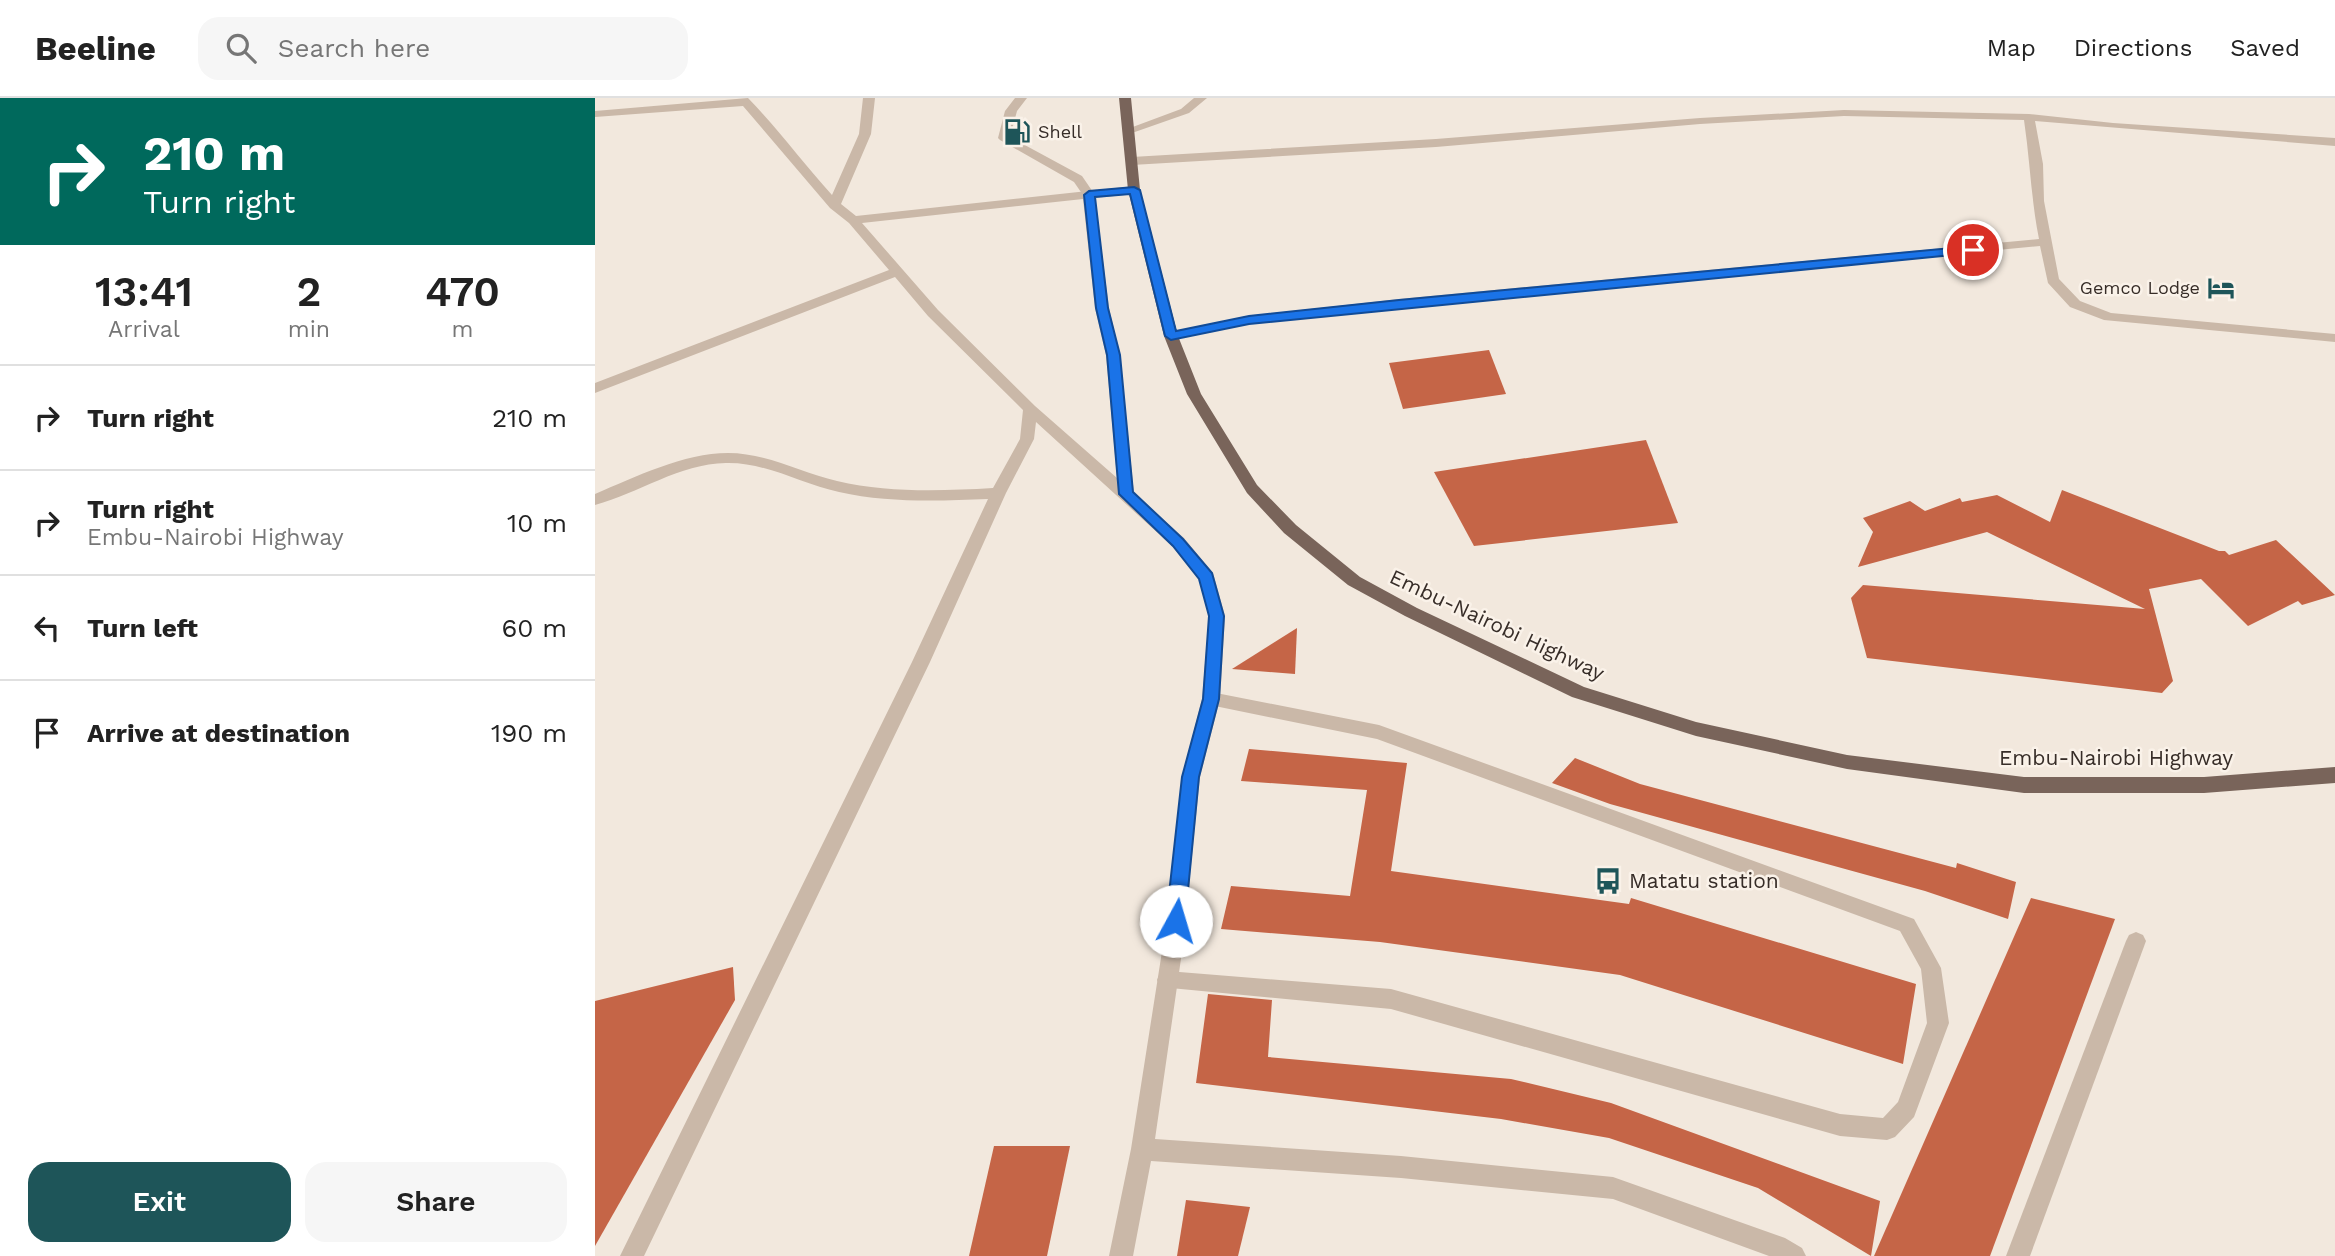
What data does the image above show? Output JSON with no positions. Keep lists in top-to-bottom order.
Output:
{
  "streets": {
    "main road": ["Embu-Nairobi Highway"]
  },
  "places": {
    "fuel station": ["Shell"],
    "hotel": ["Gemco Lodge"],
    "bus stop": ["Matatu station"]
  },
  "page": {
    "header": "Beeline",
    "search": "Search here",
    "nav": ["Map", "Directions", "Saved"],
    "turn": ["210 m", "Turn right"],
    "eta": [
      "13:41",
      "Arrival",
      "2",
      "min",
      "470",
      "m"
    ],
    "list": [
      {
        "name": "Turn right",
        "value": "210 m"
      },
      {
        "name": "Turn right",
        "note": "Embu-Nairobi Highway",
        "value": "10 m"
      },
      {
        "name": "Turn left",
        "value": "60 m"
      },
      {
        "name": "Arrive at destination",
        "value": "190 m"
      }
    ],
    "buttons": ["Exit", "Share"]
  }
}
